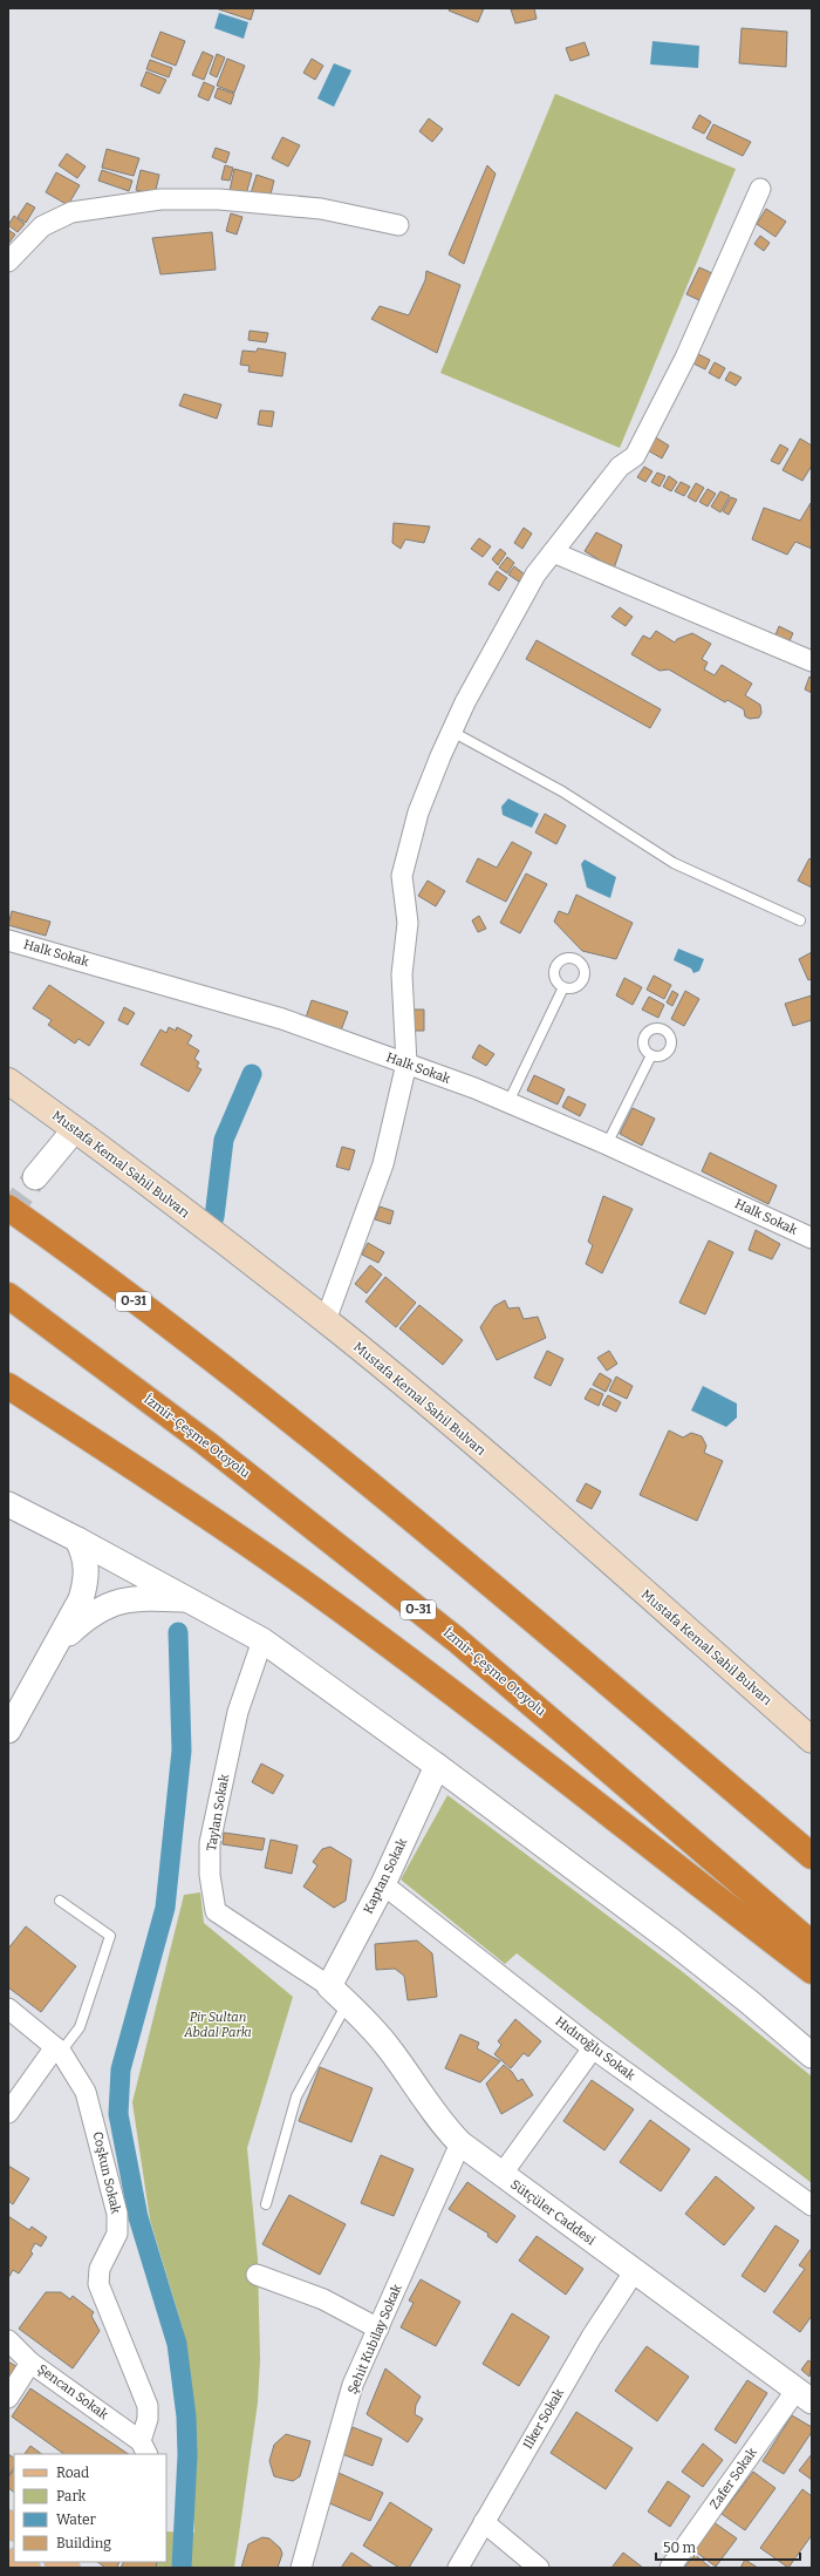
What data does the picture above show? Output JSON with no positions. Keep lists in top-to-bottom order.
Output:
{
  "streets": {
    "highway": ["O-31", "İzmir-Çeşme Otoyolu"],
    "main road": ["Mustafa Kemal Sahil Bulvarı"],
    "street": [
      "Halk Sokak",
      "Taylan Sokak",
      "Kaptan Sokak",
      "Hıdıroğlu Sokak",
      "Coşkun Sokak",
      "Sütçüler Caddesi",
      "Şehit Kubilay Sokak",
      "Şencan Sokak",
      "Ilker Sokak",
      "Zafer Sokak"
    ]
  },
  "crossings": [
    ["Taylan Sokak", "Kaptan Sokak"],
    ["Taylan Sokak", "Sütçüler Caddesi"],
    ["Kaptan Sokak", "Hıdıroğlu Sokak"],
    ["Kaptan Sokak", "Sütçüler Caddesi"],
    ["Coşkun Sokak", "Şencan Sokak"],
    ["Sütçüler Caddesi", "Şehit Kubilay Sokak"],
    ["Sütçüler Caddesi", "Ilker Sokak"],
    ["Sütçüler Caddesi", "Zafer Sokak"]
  ],
  "parks": ["Pir Sultan Abdal Parkı"],
  "legend": [
    "Road",
    "Park",
    "Water",
    "Building"
  ],
  "scale_bar": "50 m"
}
